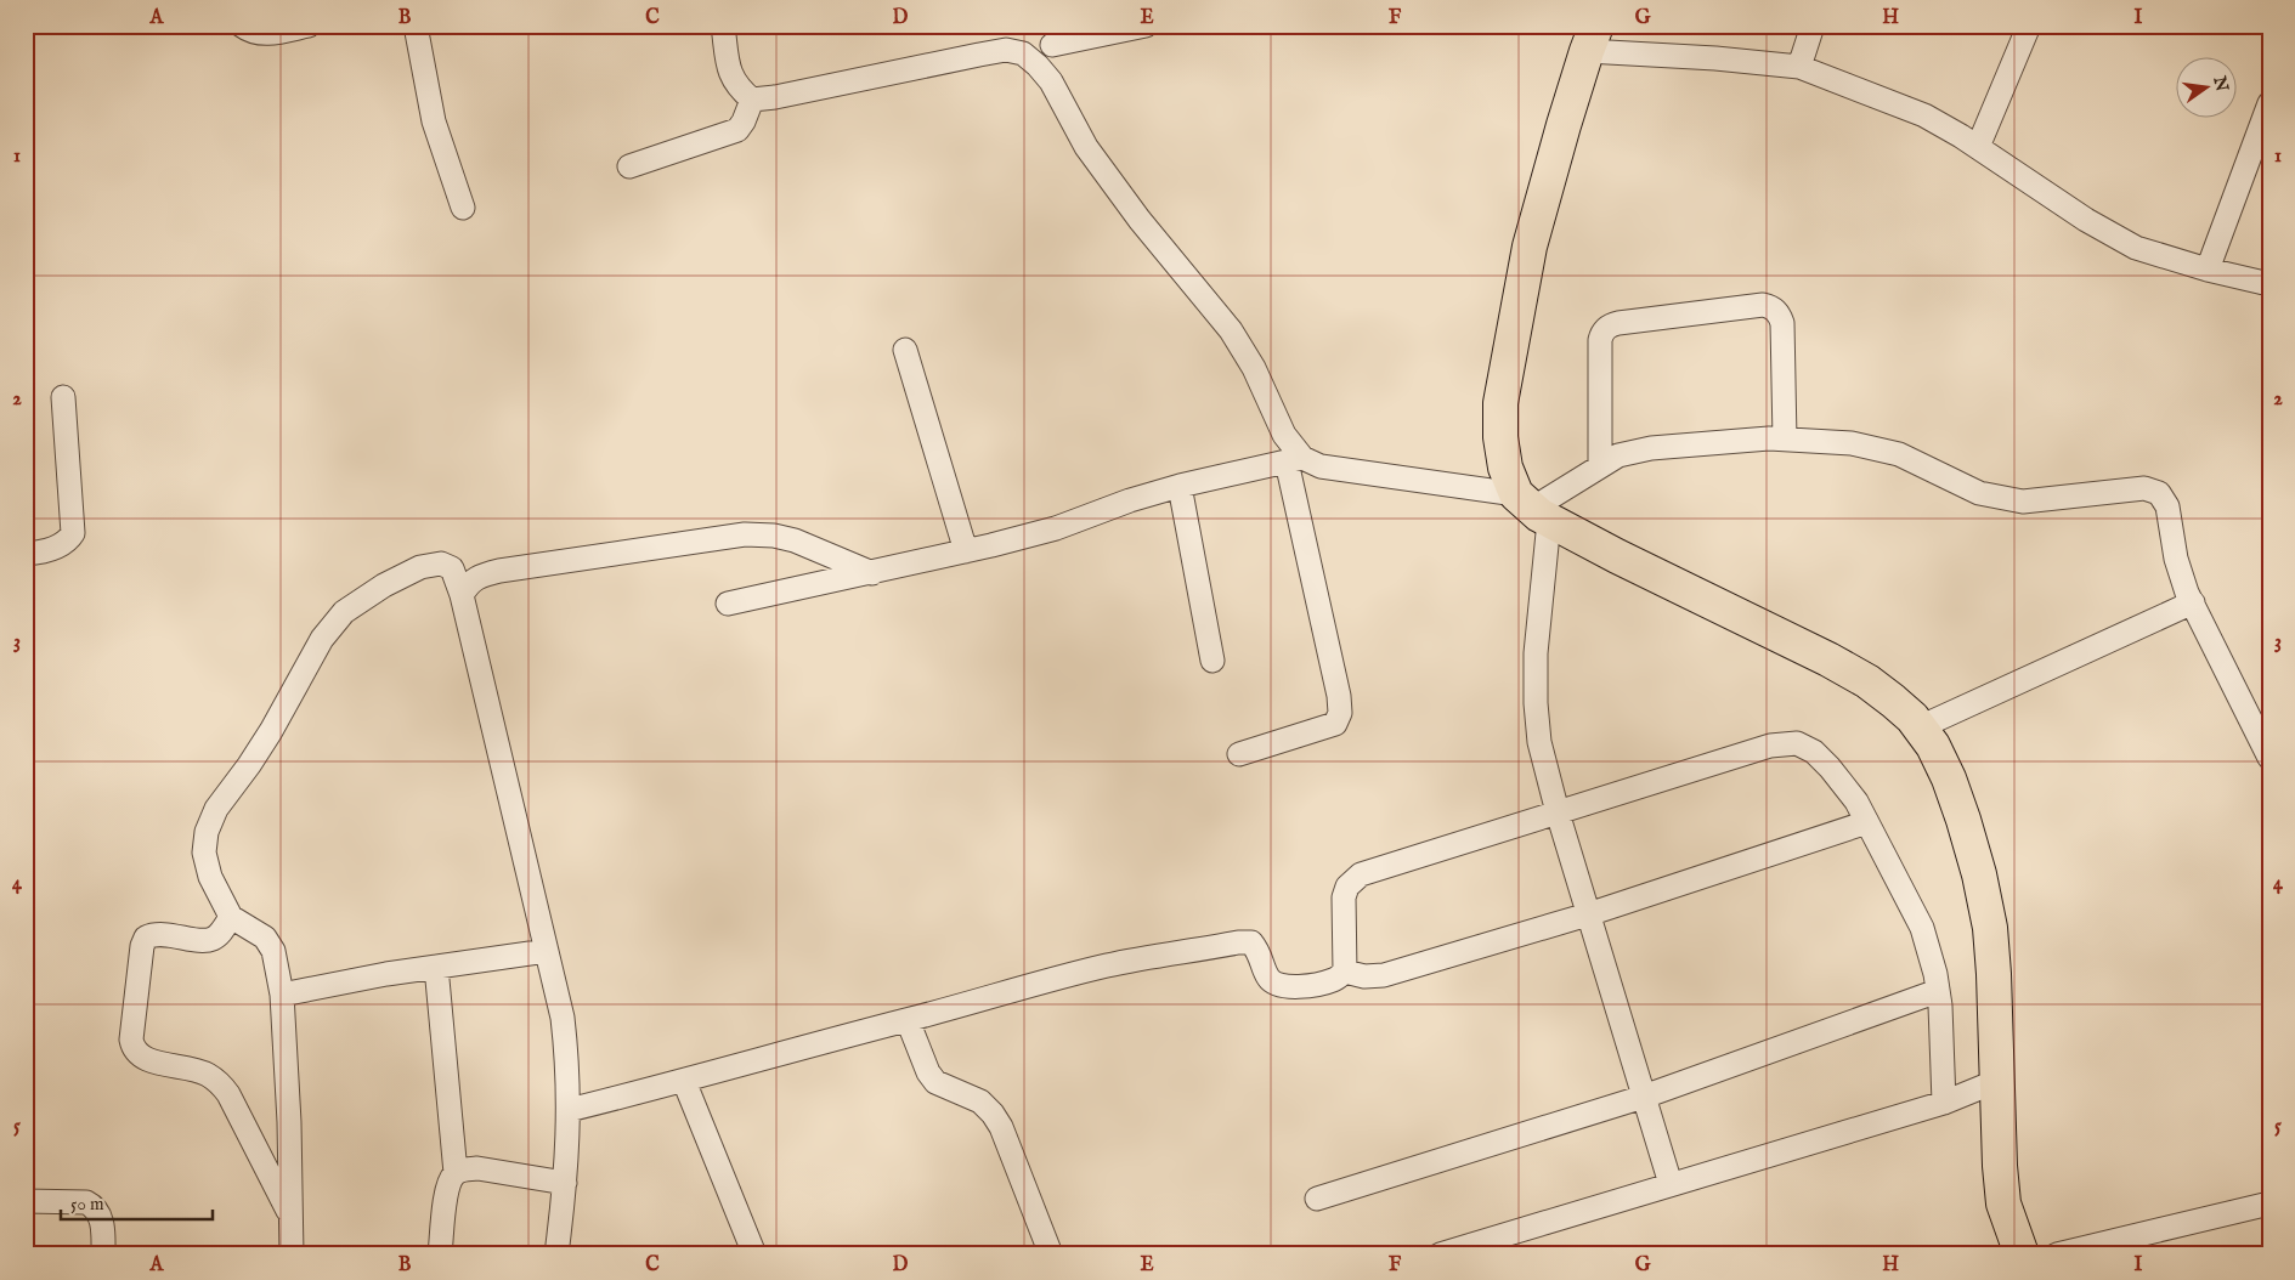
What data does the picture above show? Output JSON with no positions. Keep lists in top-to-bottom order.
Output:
{
  "scale_bar": "50 m",
  "north": "right",
  "grid": {
    "columns": [
      "A",
      "B",
      "C",
      "D",
      "E",
      "F",
      "G",
      "H",
      "I"
    ],
    "rows": [
      "1",
      "2",
      "3",
      "4",
      "5"
    ]
  }
}
